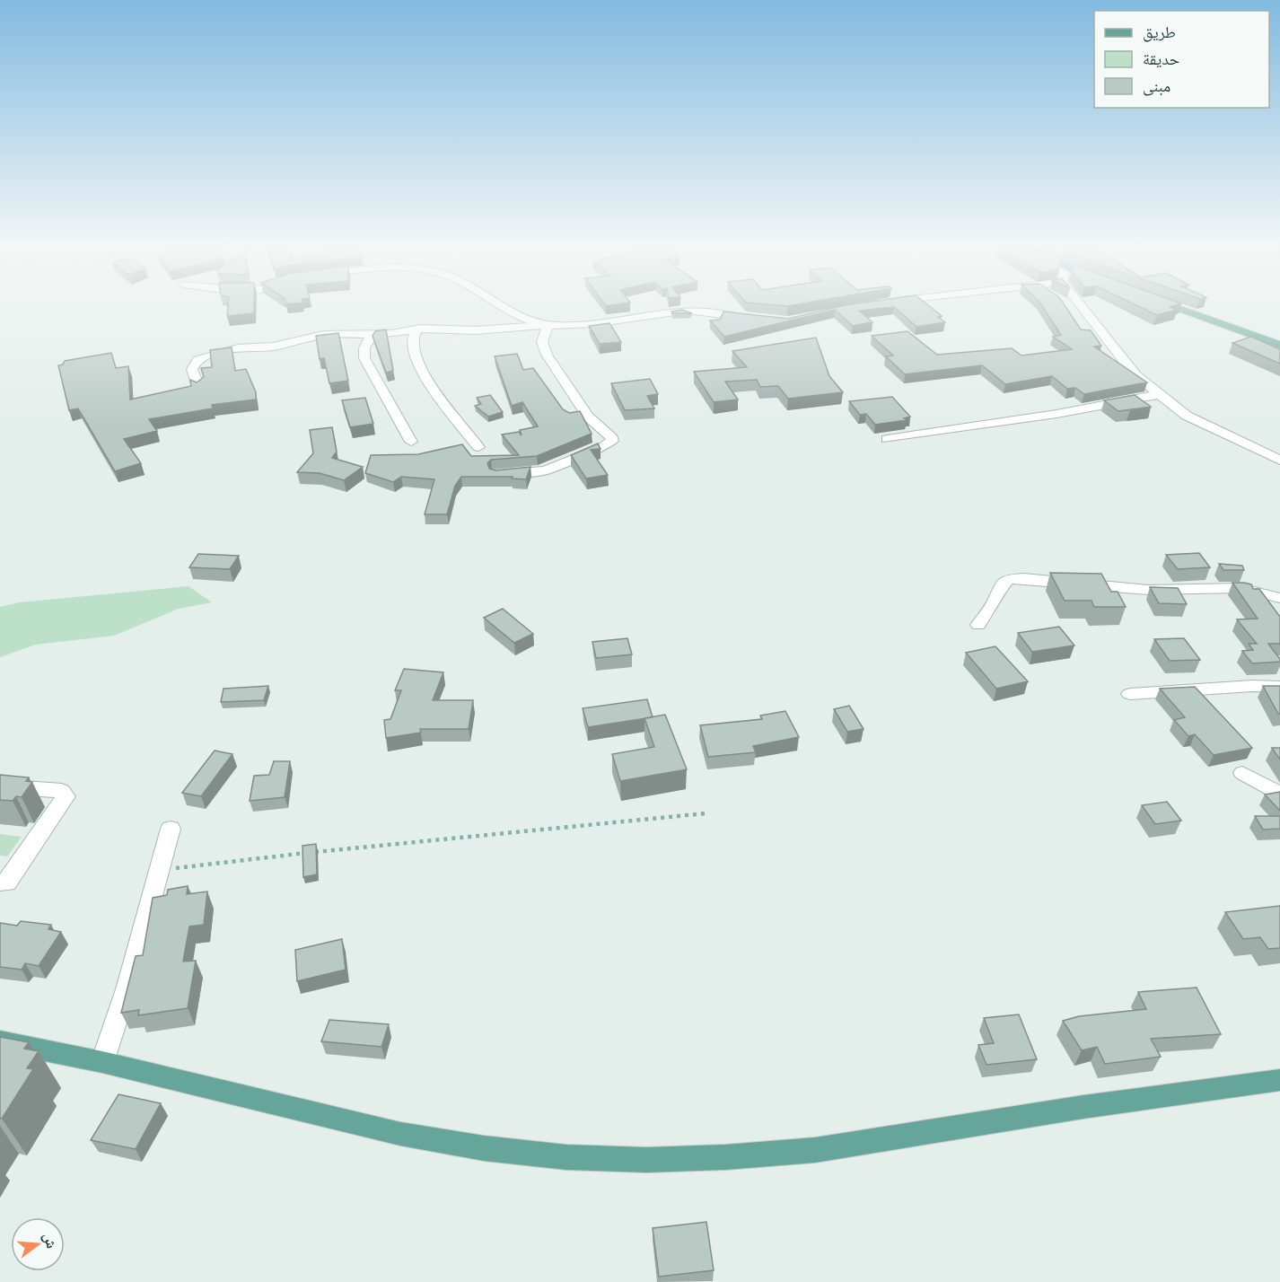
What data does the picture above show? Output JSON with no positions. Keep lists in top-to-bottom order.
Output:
{
  "legend": ["طريق", "حديقة", "مبنى"],
  "north": "right"
}
